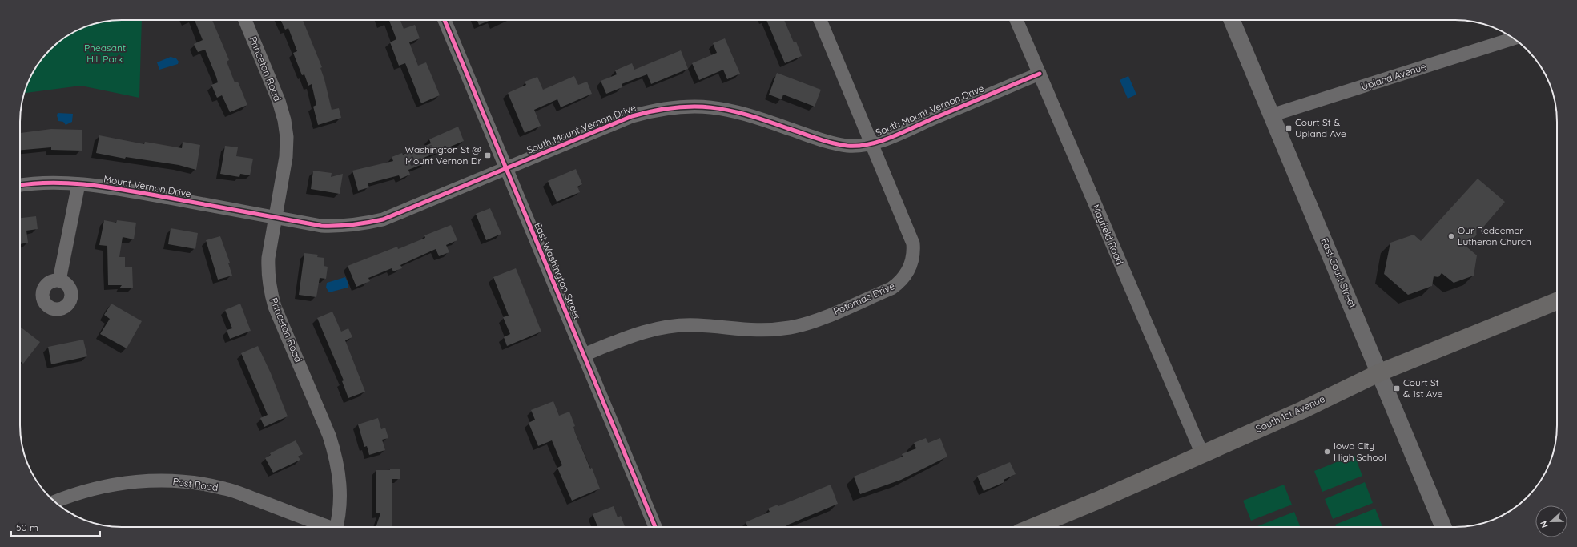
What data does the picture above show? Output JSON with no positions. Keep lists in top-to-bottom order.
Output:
{
  "streets": {
    "main road": ["South 1st Avenue"],
    "street": [
      "Princeton Road",
      "Upland Avenue",
      "South Mount Vernon Drive",
      "Mount Vernon Drive",
      "Mayfield Road",
      "East Washington Street",
      "East Court Street",
      "Potomac Drive",
      "Post Road"
    ]
  },
  "crossings": [
    ["Princeton Road", "South Mount Vernon Drive"],
    ["Princeton Road", "Mount Vernon Drive"],
    ["Upland Avenue", "East Court Street"],
    ["South Mount Vernon Drive", "Mount Vernon Drive"],
    ["South Mount Vernon Drive", "Mayfield Road"],
    ["South Mount Vernon Drive", "East Washington Street"],
    ["South Mount Vernon Drive", "Potomac Drive"],
    ["Mayfield Road", "South 1st Avenue"],
    ["East Washington Street", "Potomac Drive"],
    ["East Court Street", "South 1st Avenue"]
  ],
  "parks": ["Pheasant Hill Park"],
  "places": {
    "transit": ["Court St & Upland Ave", "Washington St @ Mount Vernon Dr", "Court St & 1st Ave"],
    "other": ["Our Redeemer Lutheran Church", "Iowa City High School"]
  },
  "scale_bar": "50 m",
  "north": "left"
}
